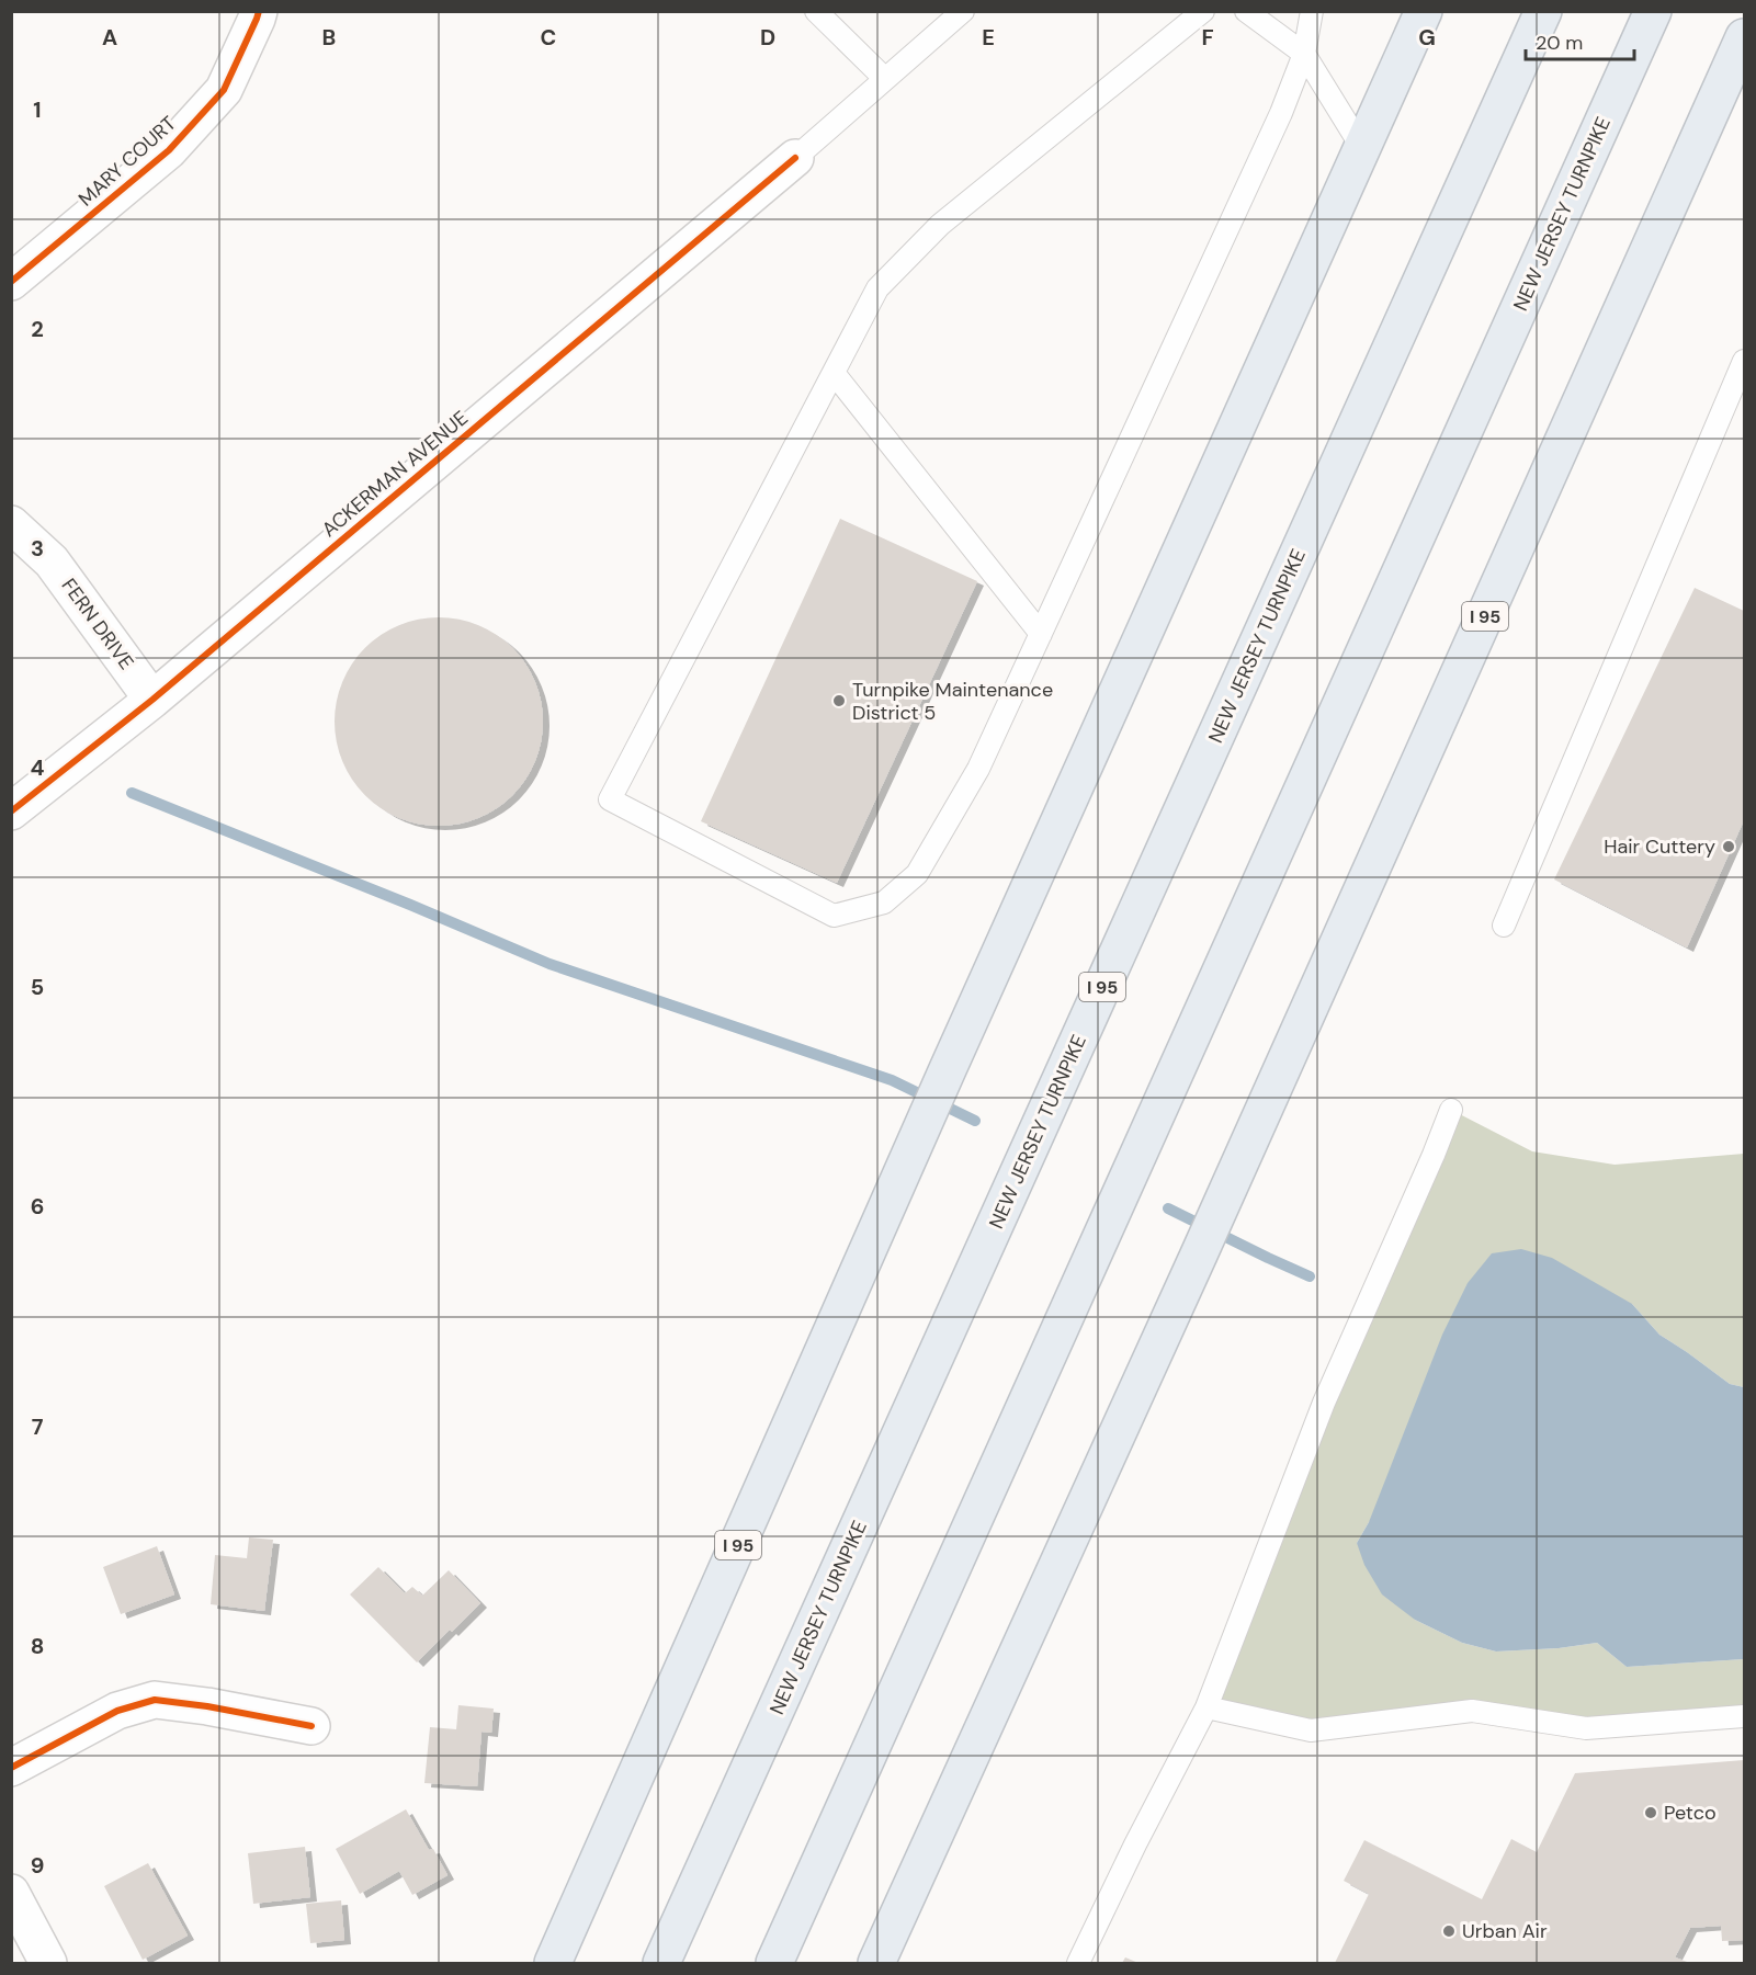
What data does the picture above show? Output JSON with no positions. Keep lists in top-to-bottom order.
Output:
{
  "streets": {
    "highway": ["NEW JERSEY TURNPIKE", "I 95"],
    "street": ["MARY COURT", "ACKERMAN AVENUE", "FERN DRIVE"]
  },
  "crossings": [
    ["ACKERMAN AVENUE", "FERN DRIVE"]
  ],
  "places": [
    "Turnpike Maintenance District 5",
    "Hair Cuttery",
    "Petco",
    "Urban Air"
  ],
  "scale_bar": "20 m",
  "grid": {
    "columns": [
      "A",
      "B",
      "C",
      "D",
      "E",
      "F",
      "G"
    ],
    "rows": [
      "1",
      "2",
      "3",
      "4",
      "5",
      "6",
      "7",
      "8",
      "9"
    ]
  }
}
